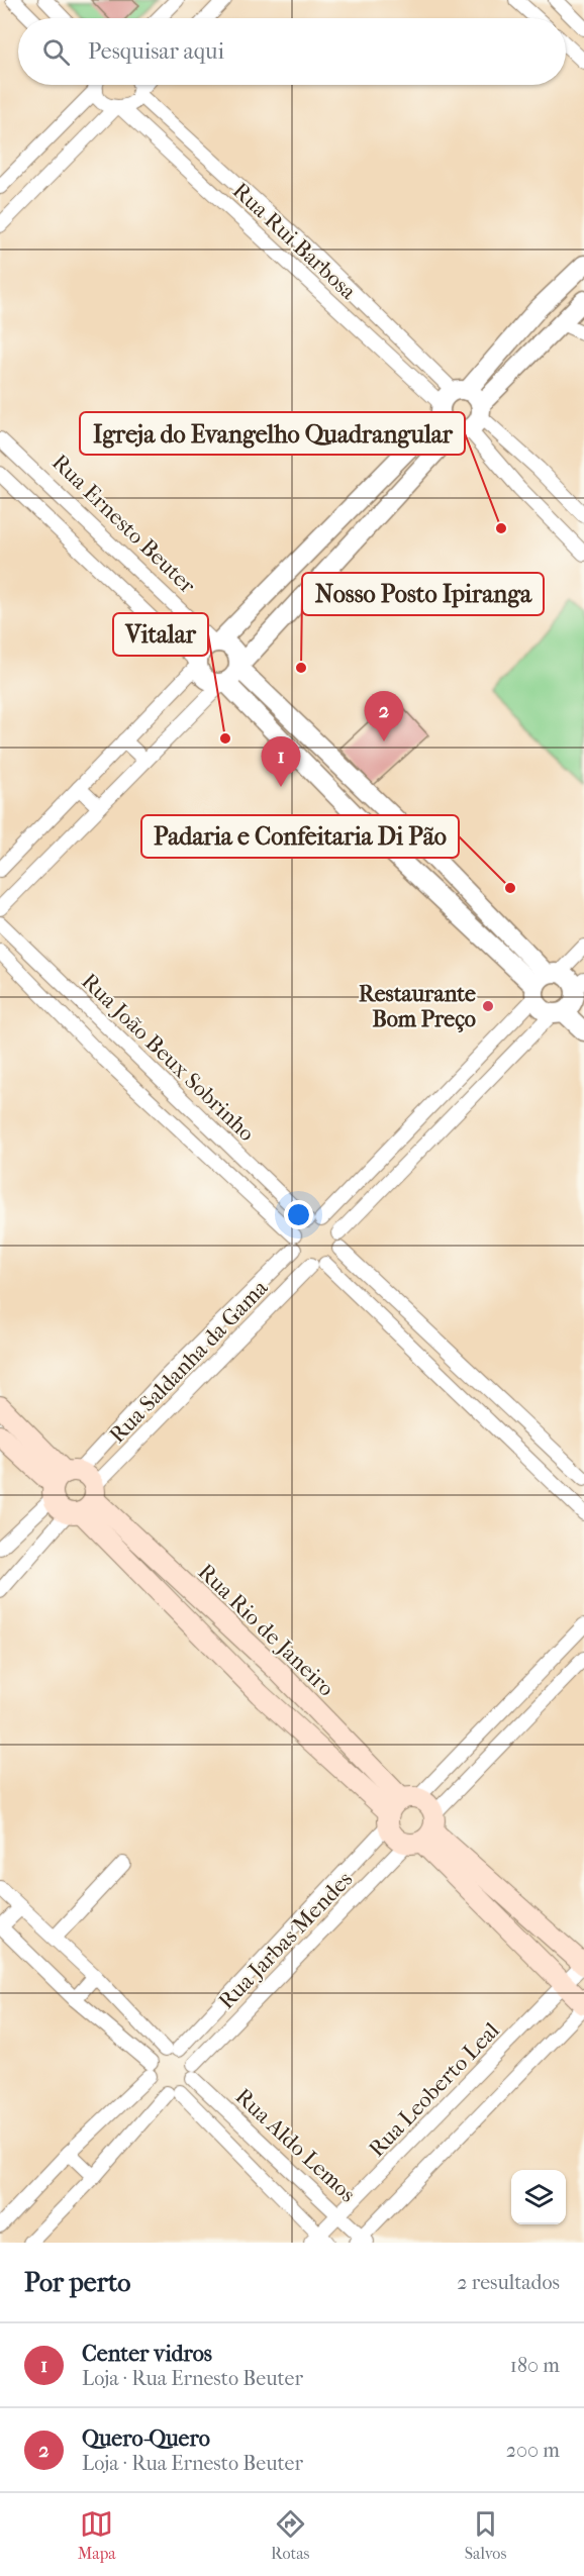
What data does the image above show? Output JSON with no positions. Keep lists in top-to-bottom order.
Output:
{
  "streets": {
    "main road": ["Rua Rio de Janeiro"],
    "street": [
      "Rua Rui Barbosa",
      "Rua Ernesto Beuter",
      "Rua João Beux Sobrinho",
      "Rua Saldanha da Gama",
      "Rua Jarbas Mendes",
      "Rua Leoberto Leal",
      "Rua Aldo Lemos"
    ]
  },
  "crossings": [
    ["Rua João Beux Sobrinho", "Rua Saldanha da Gama"],
    ["Rua Saldanha da Gama", "Rua Rio de Janeiro"],
    ["Rua Rio de Janeiro", "Rua Jarbas Mendes"],
    ["Rua Jarbas Mendes", "Rua Aldo Lemos"],
    ["Rua Leoberto Leal", "Rua Aldo Lemos"]
  ],
  "places": [
    "Igreja do Evangelho Quadrangular",
    "Nosso Posto Ipiranga",
    "Vitalar",
    "Padaria e Confeitaria Di Pão",
    "Restaurante Bom Preço"
  ],
  "page": {
    "search": "Pesquisar aqui",
    "pins": ["2", "1"],
    "heading": ["Por perto", "2 resultados"],
    "list": [
      {
        "mark": "1",
        "name": "Center vidros",
        "note": "Loja · Rua Ernesto Beuter",
        "value": "180 m"
      },
      {
        "mark": "2",
        "name": "Quero-Quero",
        "note": "Loja · Rua Ernesto Beuter",
        "value": "200 m"
      }
    ],
    "nav": ["Mapa", "Rotas", "Salvos"]
  }
}
